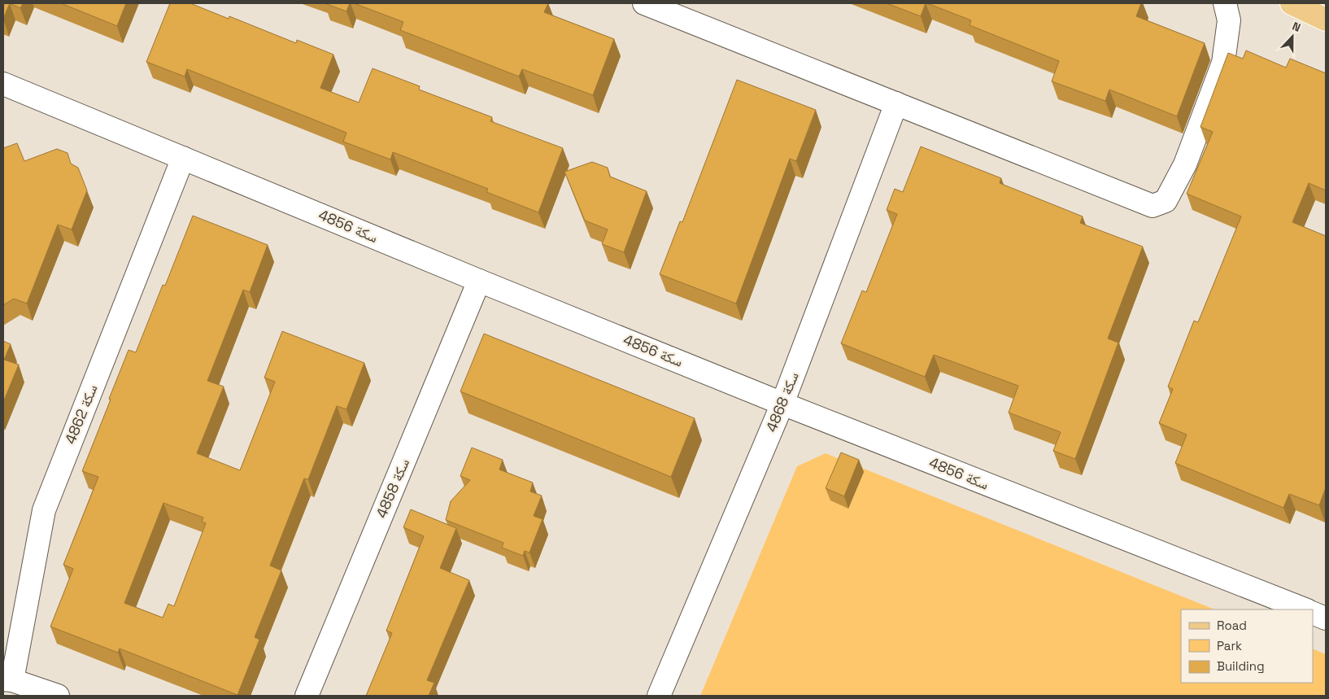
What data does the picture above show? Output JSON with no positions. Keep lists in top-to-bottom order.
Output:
{
  "streets": {
    "street": [
      "سكة 4856",
      "سكة 4868",
      "سكة 4862",
      "سكة 4858"
    ]
  },
  "crossings": [
    ["سكة 4856", "سكة 4868"],
    ["سكة 4856", "سكة 4862"],
    ["سكة 4856", "سكة 4858"]
  ],
  "legend": ["Road", "Park", "Building"],
  "north": "top"
}
